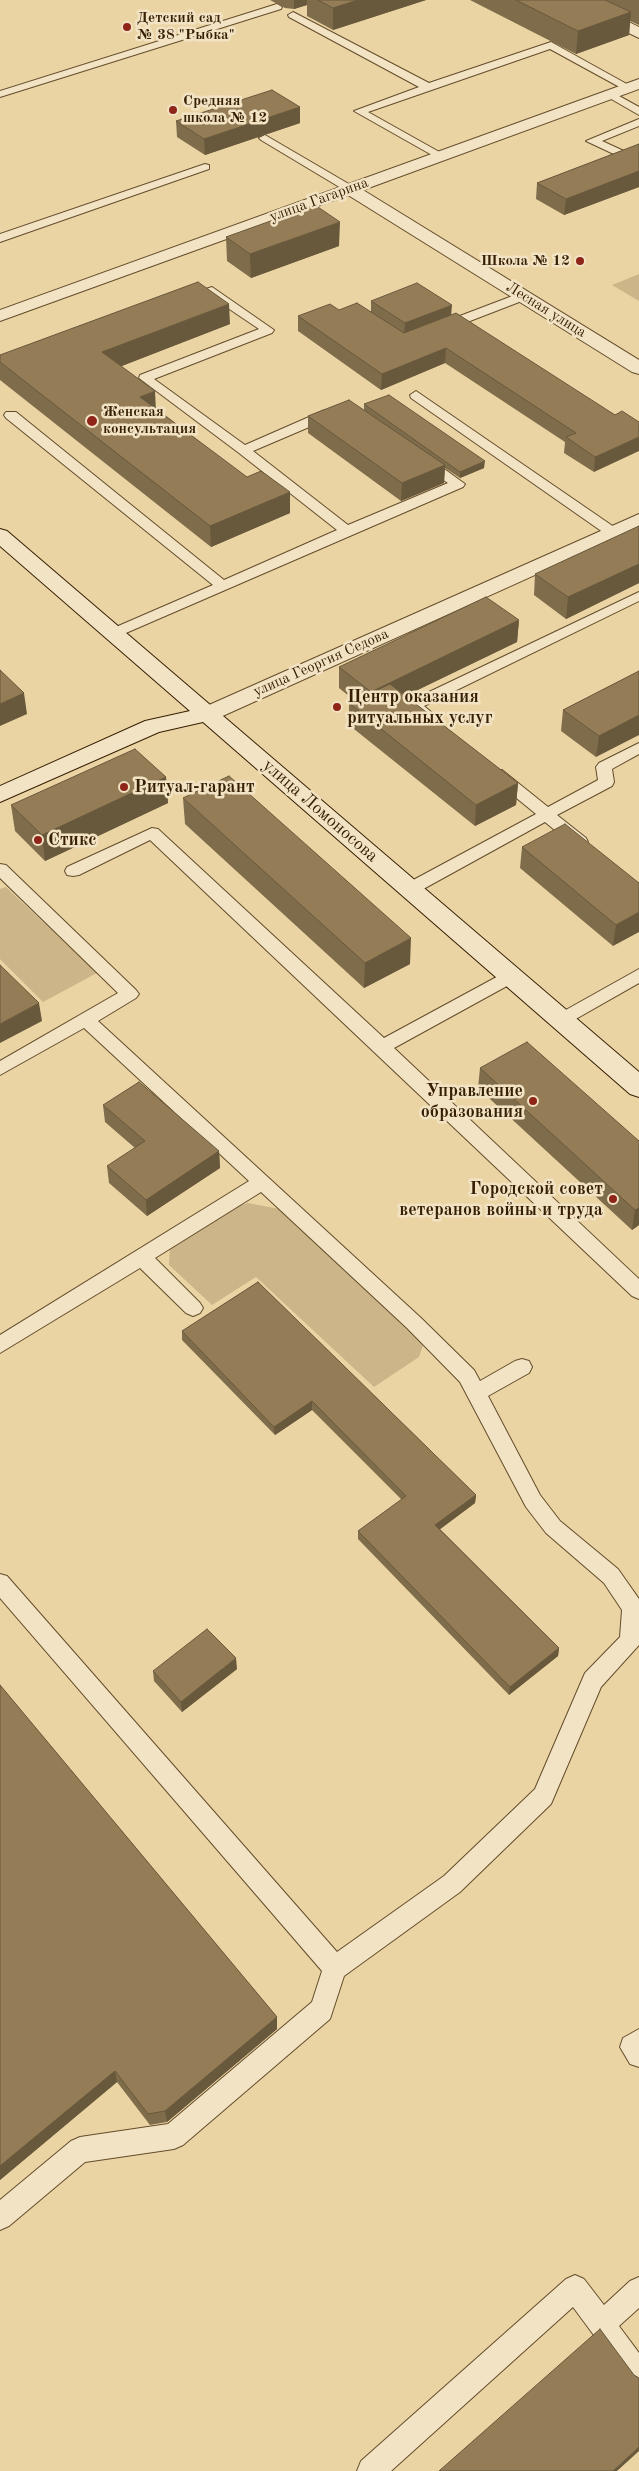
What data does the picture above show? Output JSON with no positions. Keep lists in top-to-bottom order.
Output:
{
  "streets": {
    "street": [
      "улица Гагарина",
      "Лесная улица",
      "улица Георгия Седова",
      "улица Ломоносова"
    ]
  },
  "crossings": [
    ["улица Гагарина", "Лесная улица"],
    ["улица Георгия Седова", "улица Ломоносова"]
  ],
  "places": [
    "Детский сад № 38 \"Рыбка\"",
    "Средняя школа № 12",
    "Школа № 12",
    "Женская консультация",
    "Центр оказания ритуальных услуг",
    "Ритуал-гарант",
    "Стикс",
    "Управление образования",
    "Городской совет ветеранов войны и труда"
  ]
}
